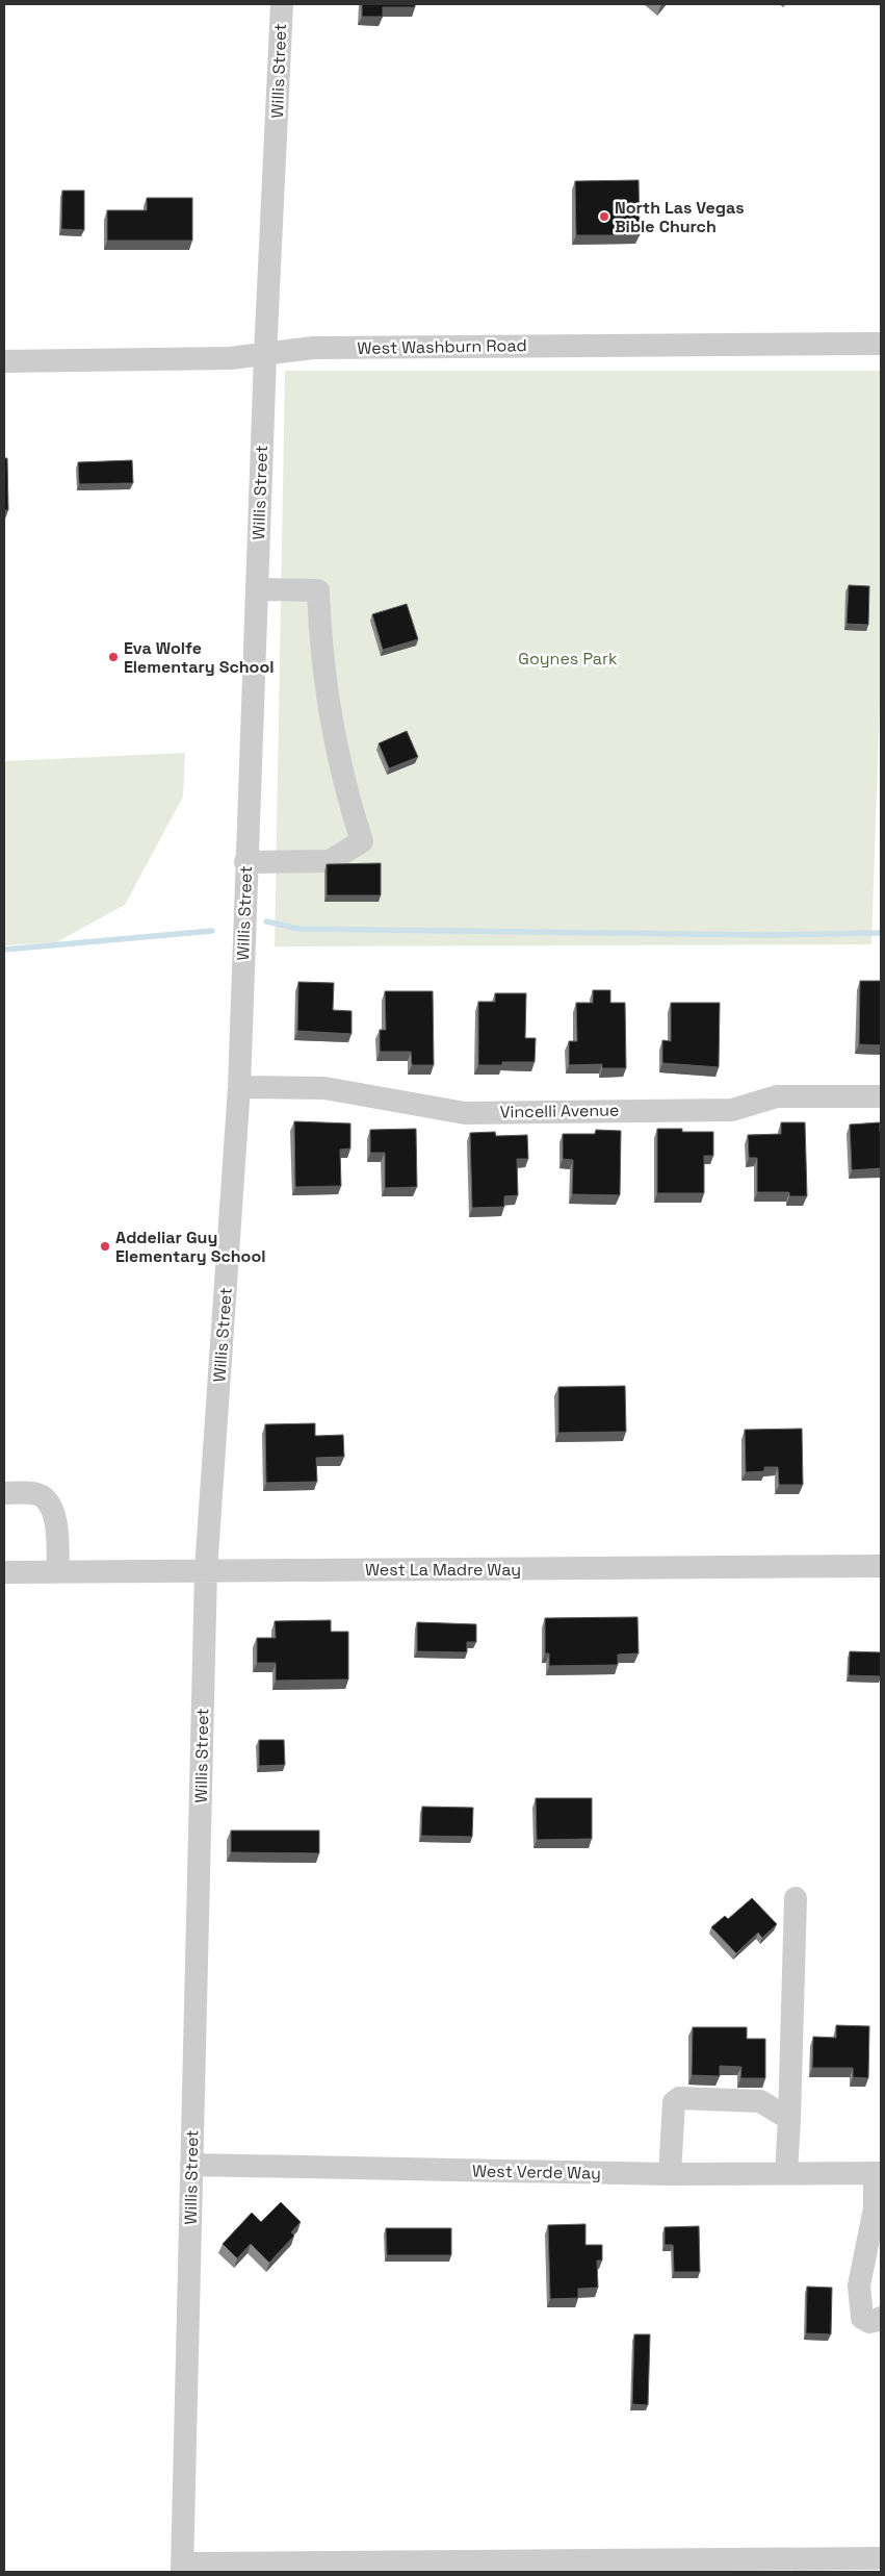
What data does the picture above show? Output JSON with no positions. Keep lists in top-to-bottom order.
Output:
{
  "streets": {
    "street": [
      "Willis Street",
      "West Washburn Road",
      "Vincelli Avenue",
      "West La Madre Way",
      "West Verde Way"
    ]
  },
  "crossings": [
    ["Willis Street", "West Washburn Road"],
    ["Willis Street", "Vincelli Avenue"],
    ["Willis Street", "West La Madre Way"],
    ["Willis Street", "West Verde Way"]
  ],
  "parks": ["Goynes Park"],
  "places": ["North Las Vegas Bible Church", "Eva Wolfe Elementary School", "Addeliar Guy Elementary School"]
}
